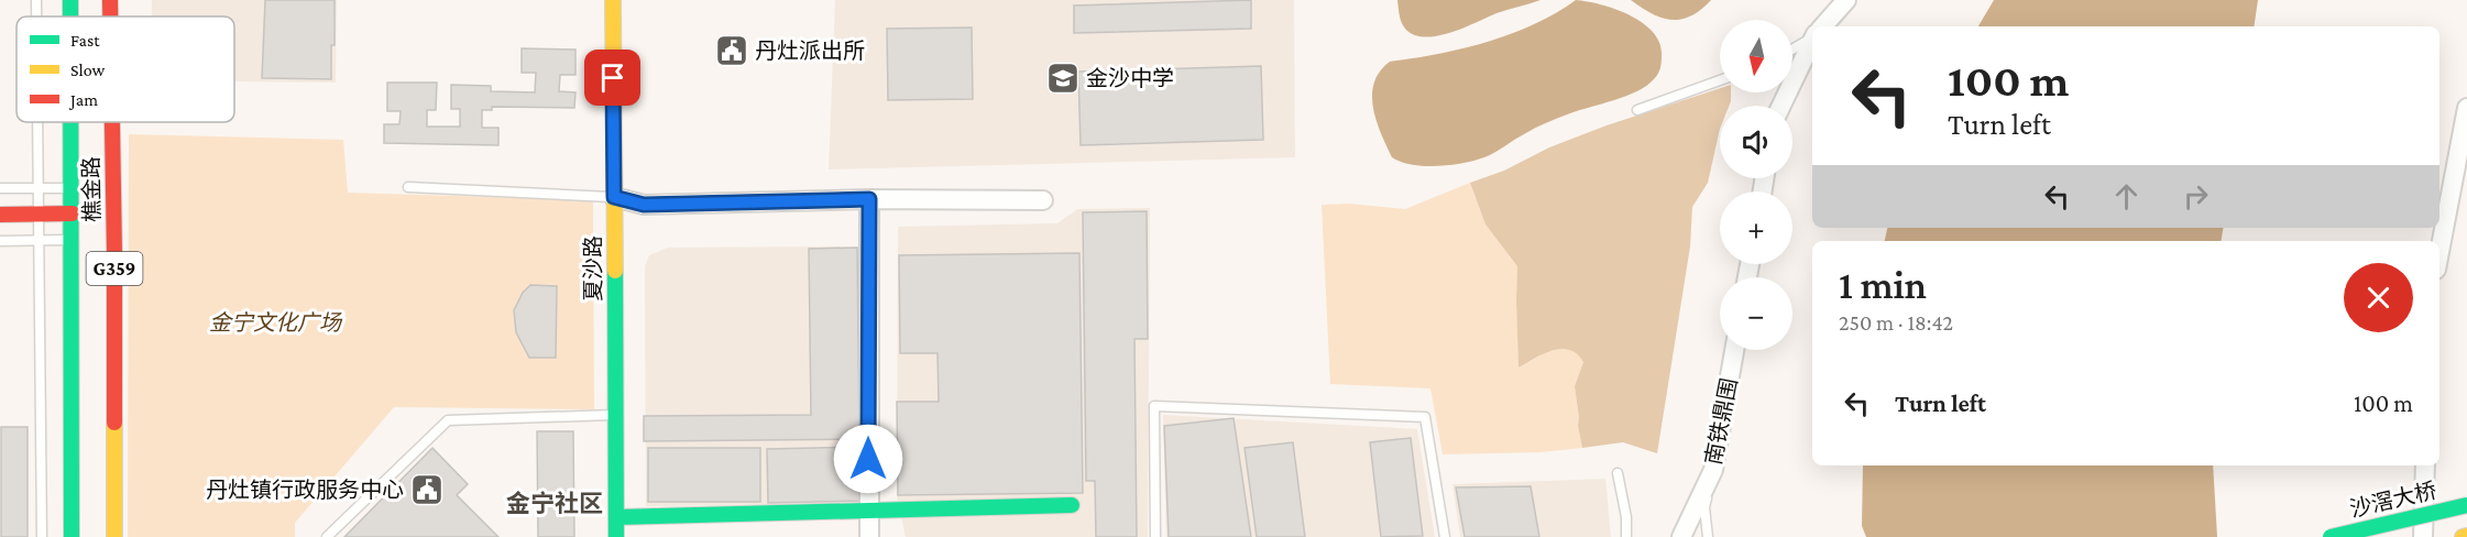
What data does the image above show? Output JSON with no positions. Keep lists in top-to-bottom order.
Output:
{
  "streets": {
    "main road": [
      "樵金路",
      "G359",
      "夏沙路",
      "沙滘大桥"
    ],
    "street": ["南铁鼎围"]
  },
  "districts": ["金宁社区"],
  "parks": ["金宁文化广场"],
  "places": {
    "public building": ["丹灶派出所", "丹灶镇行政服务中心"],
    "school or university": ["金沙中学"]
  },
  "legend": ["Fast", "Slow", "Jam"],
  "north": "bottom",
  "page": {
    "map_buttons": ["+", "−"],
    "turn": ["100 m", "Turn left"],
    "heading": ["1 min", "250 m · 18:42"],
    "list": [
      {
        "name": "Turn left",
        "value": "100 m"
      }
    ]
  }
}
